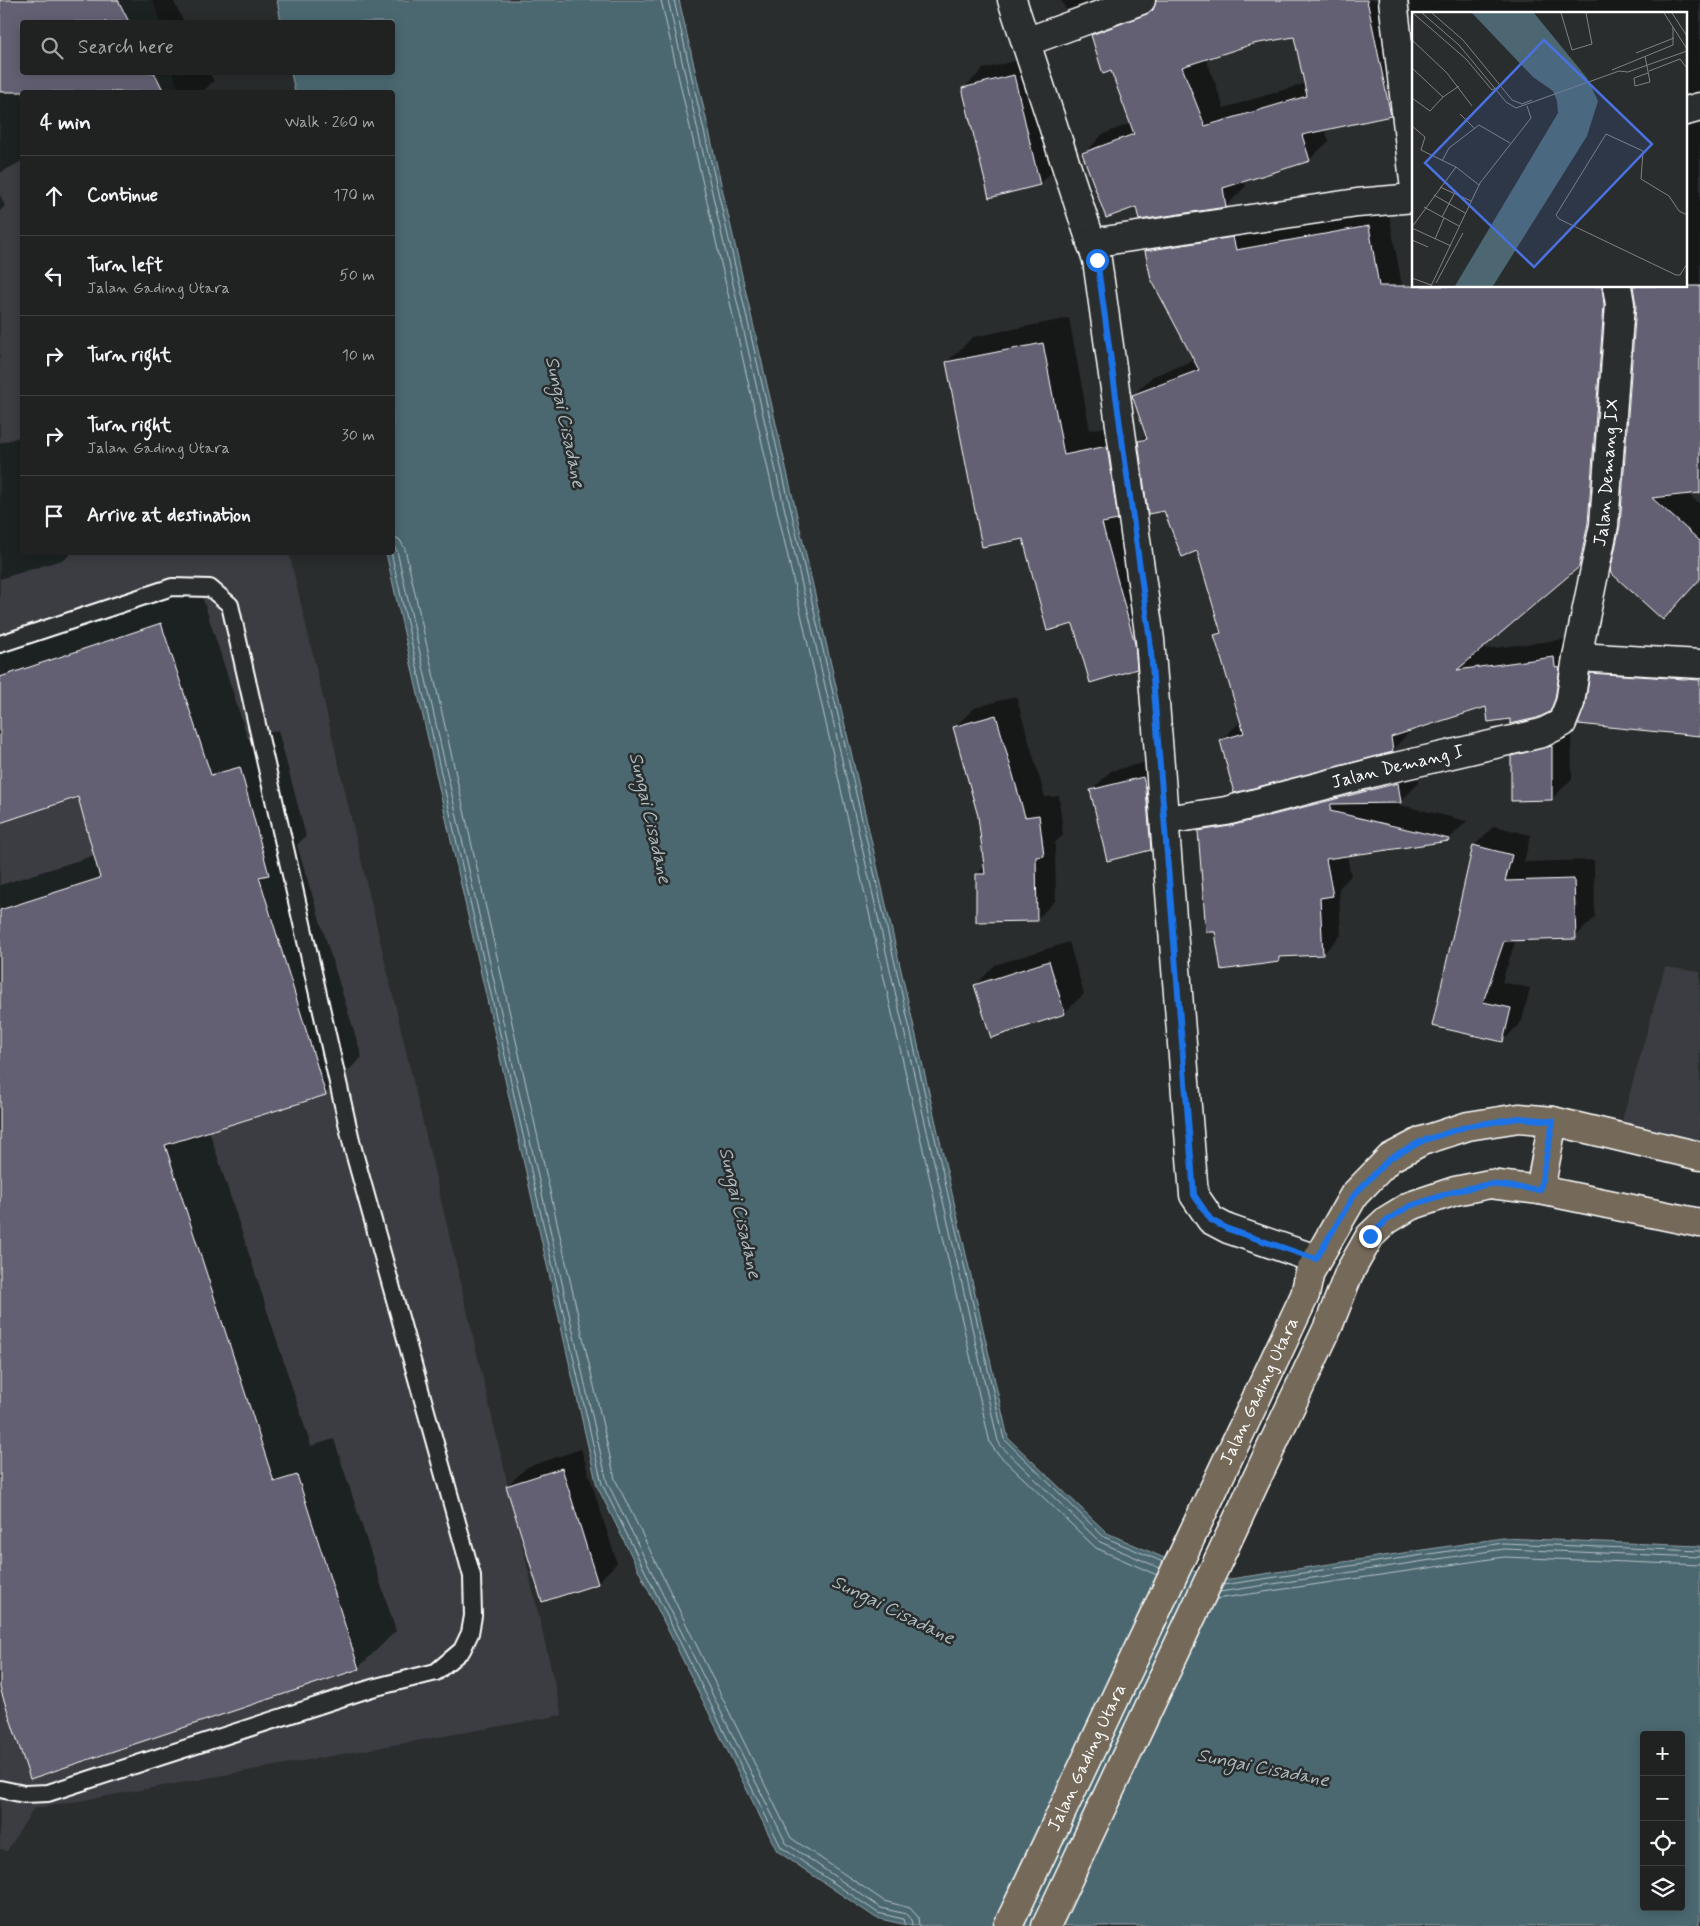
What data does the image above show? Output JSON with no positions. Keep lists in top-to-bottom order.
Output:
{
  "streets": {
    "main road": ["Jalan Gading Utara"],
    "street": ["Jalan Demang IX", "Jalan Demang I"]
  },
  "crossings": [
    ["Jalan Demang IX", "Jalan Demang I"]
  ],
  "water": ["Sungai Cisadane"],
  "page": {
    "search": "Search here",
    "heading": ["4 min", "Walk · 260 m"],
    "list": [
      ["Continue", "170 m"],
      ["Turn left", "Jalan Gading Utara", "50 m"],
      ["Turn right", "10 m"],
      ["Turn right", "Jalan Gading Utara", "30 m"],
      "Arrive at destination"
    ],
    "map_buttons": ["+", "−"]
  }
}
